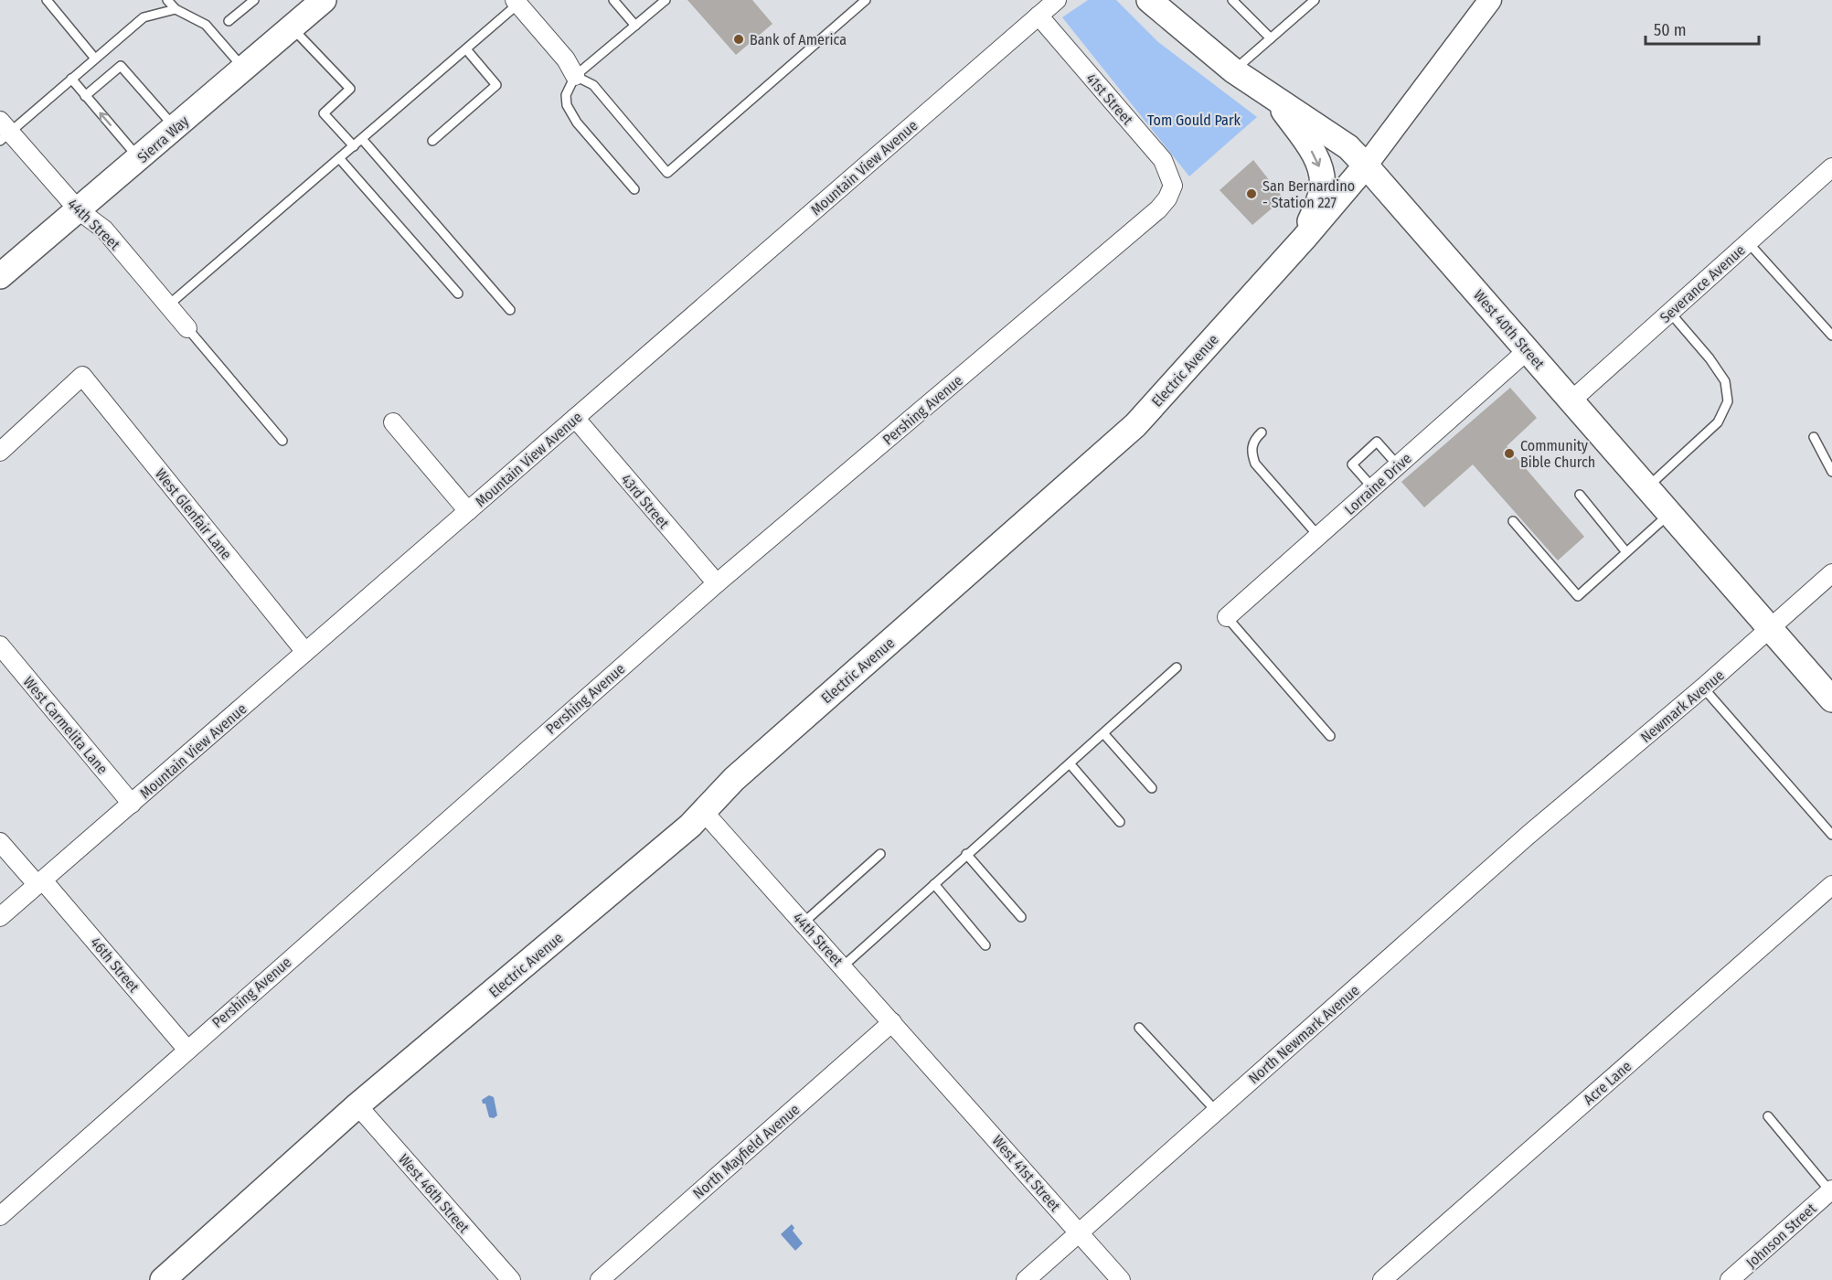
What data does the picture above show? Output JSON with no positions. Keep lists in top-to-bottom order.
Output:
{
  "streets": {
    "main road": ["Sierra Way", "West 40th Street", "Electric Avenue"],
    "street": [
      "41st Street",
      "Mountain View Avenue",
      "44th Street",
      "Severance Avenue",
      "Pershing Avenue",
      "Lorraine Drive",
      "43rd Street",
      "West Glenfair Lane",
      "Newmark Avenue",
      "West Carmelita Lane",
      "46th Street",
      "North Newmark Avenue",
      "Acre Lane",
      "North Mayfield Avenue",
      "West 41st Street",
      "West 46th Street",
      "Johnson Street"
    ]
  },
  "crossings": [
    ["41st Street", "Mountain View Avenue"],
    ["41st Street", "Pershing Avenue"],
    ["Sierra Way", "44th Street"],
    ["Mountain View Avenue", "43rd Street"],
    ["Mountain View Avenue", "West Glenfair Lane"],
    ["Mountain View Avenue", "West Carmelita Lane"],
    ["Mountain View Avenue", "46th Street"],
    ["44th Street", "Electric Avenue"],
    ["44th Street", "North Mayfield Avenue"],
    ["44th Street", "West 41st Street"],
    ["Severance Avenue", "West 40th Street"],
    ["West 40th Street", "Electric Avenue"],
    ["West 40th Street", "Lorraine Drive"],
    ["West 40th Street", "Newmark Avenue"],
    ["Electric Avenue", "West 46th Street"],
    ["Pershing Avenue", "43rd Street"],
    ["Pershing Avenue", "46th Street"],
    ["Newmark Avenue", "North Newmark Avenue"],
    ["North Newmark Avenue", "West 41st Street"]
  ],
  "parks": ["Tom Gould Park"],
  "places": ["Bank of America", "San Bernardino - Station 227", "Community Bible Church"],
  "scale_bar": "50 m"
}
